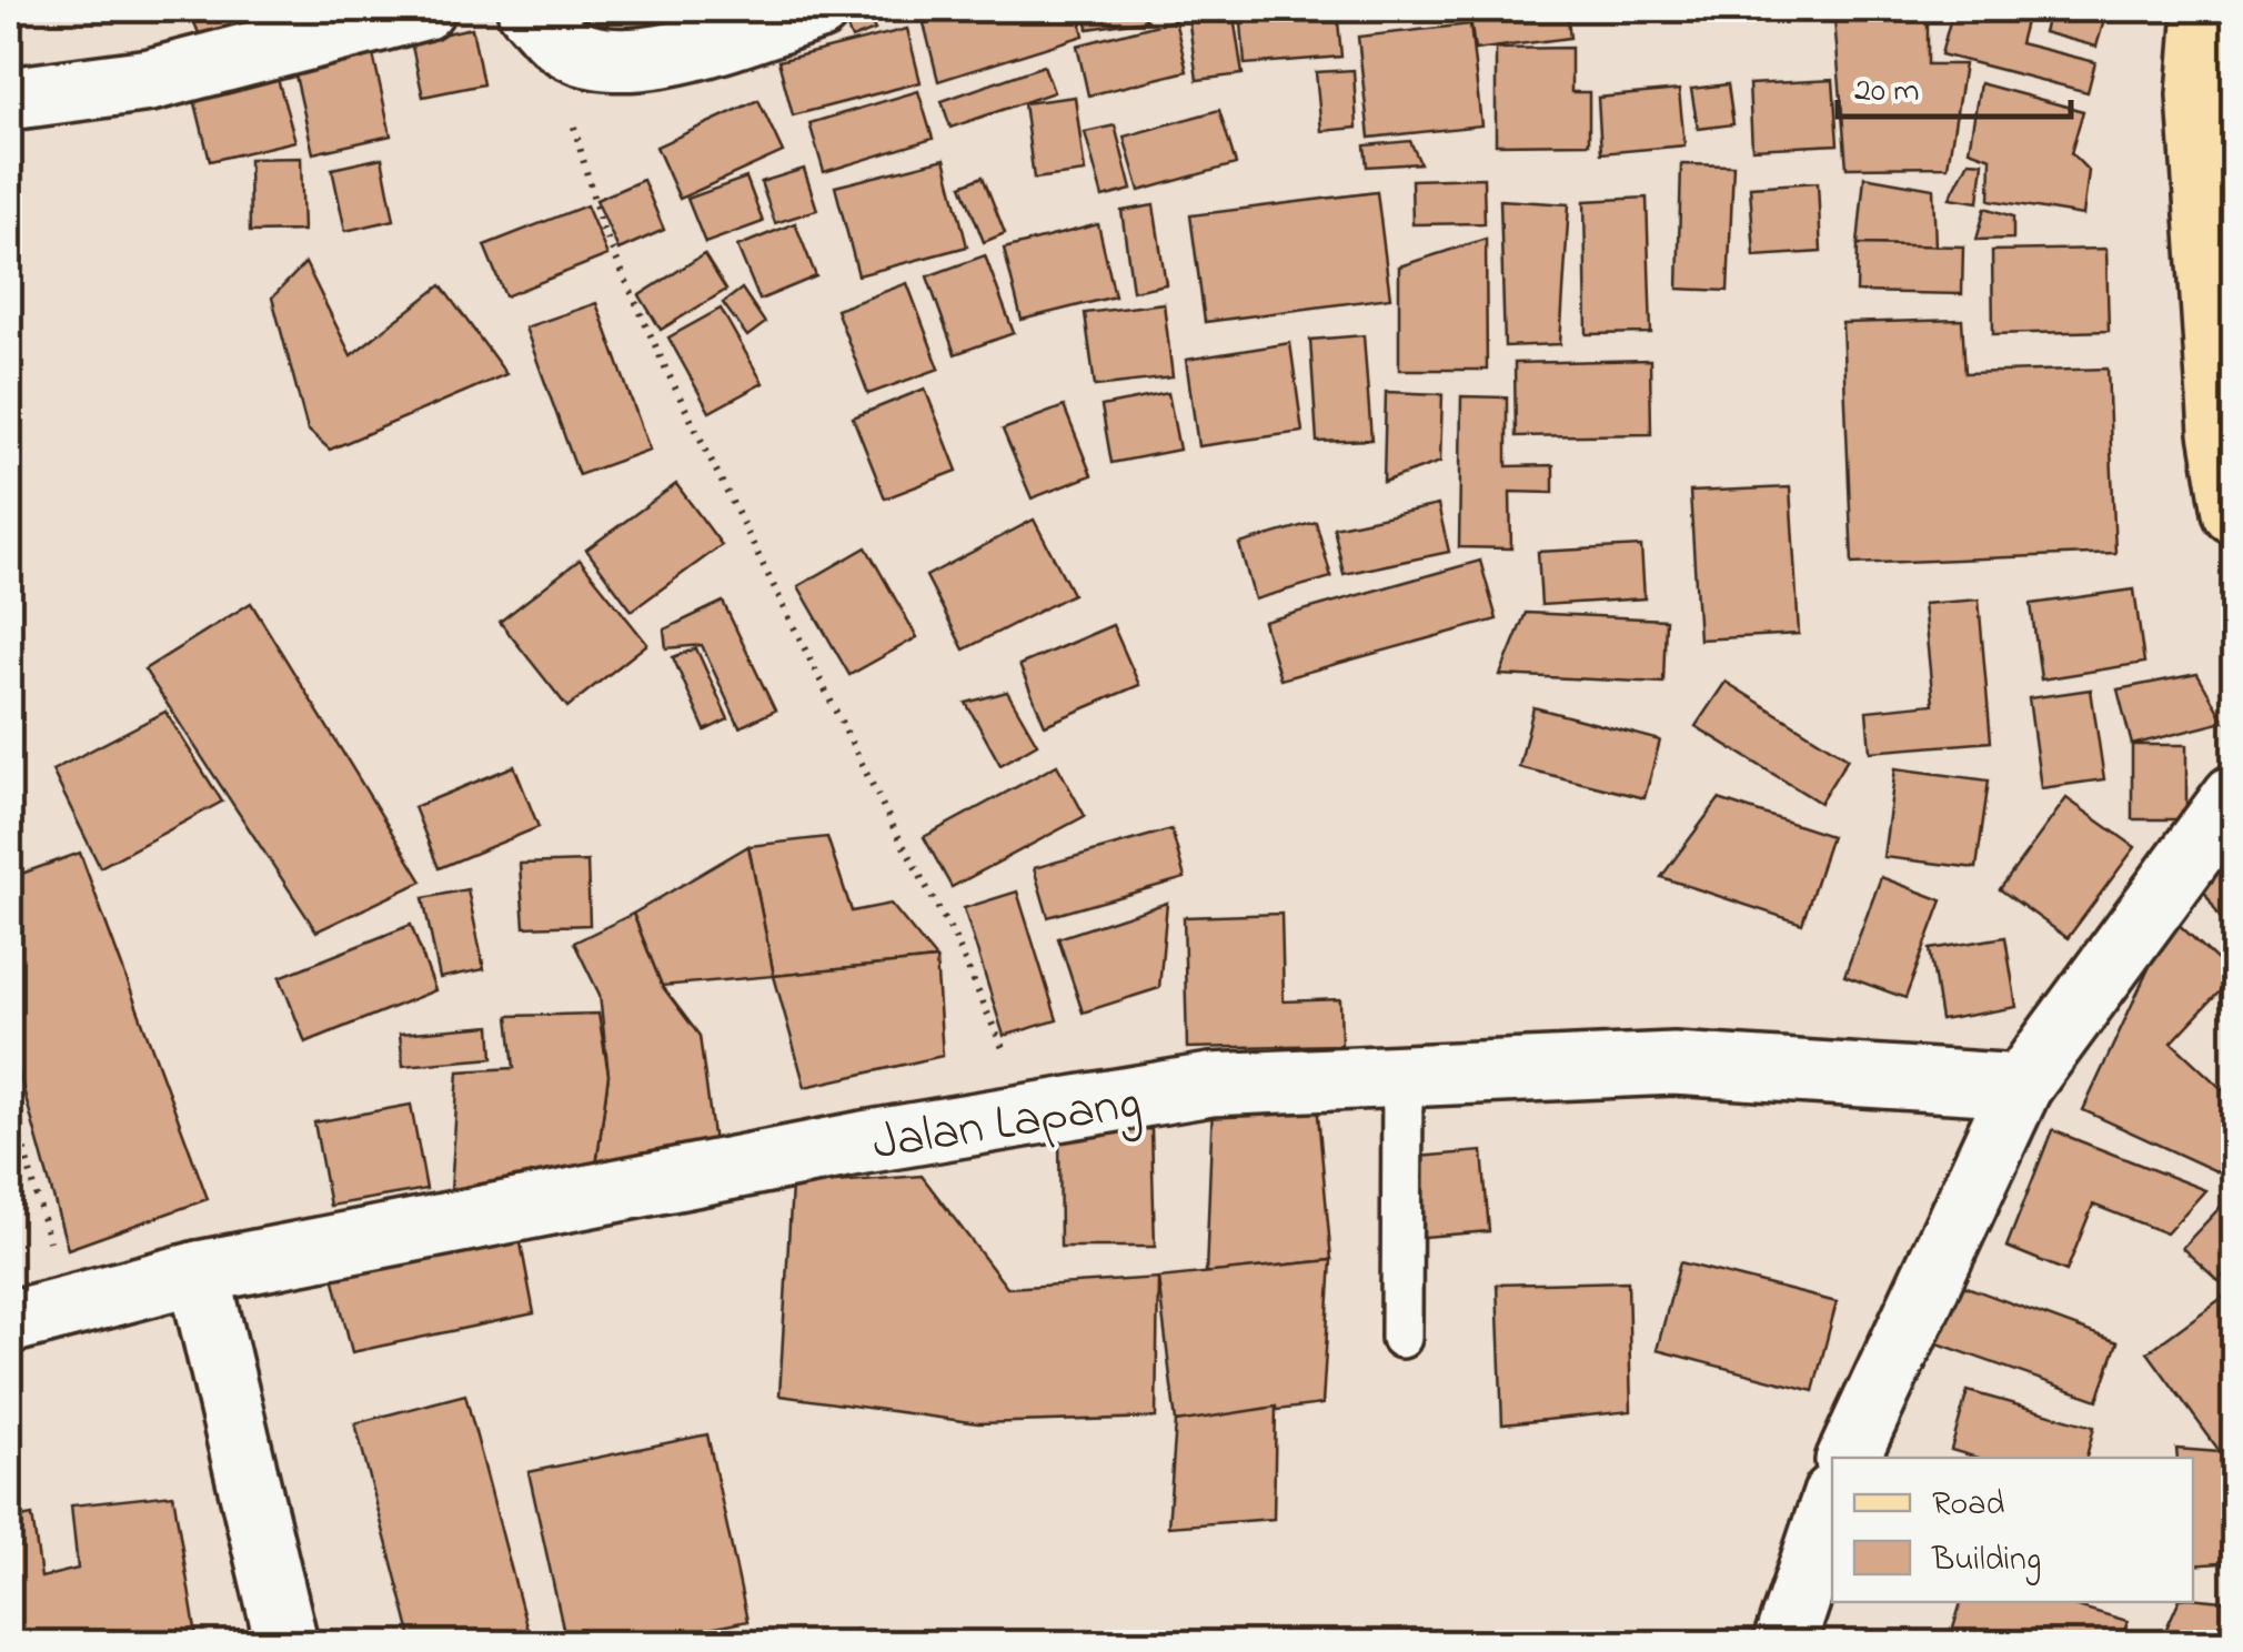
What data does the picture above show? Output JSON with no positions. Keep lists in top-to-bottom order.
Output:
{
  "streets": {
    "street": ["Jalan Lapang"]
  },
  "legend": ["Road", "Building"],
  "scale_bar": "20 m"
}
